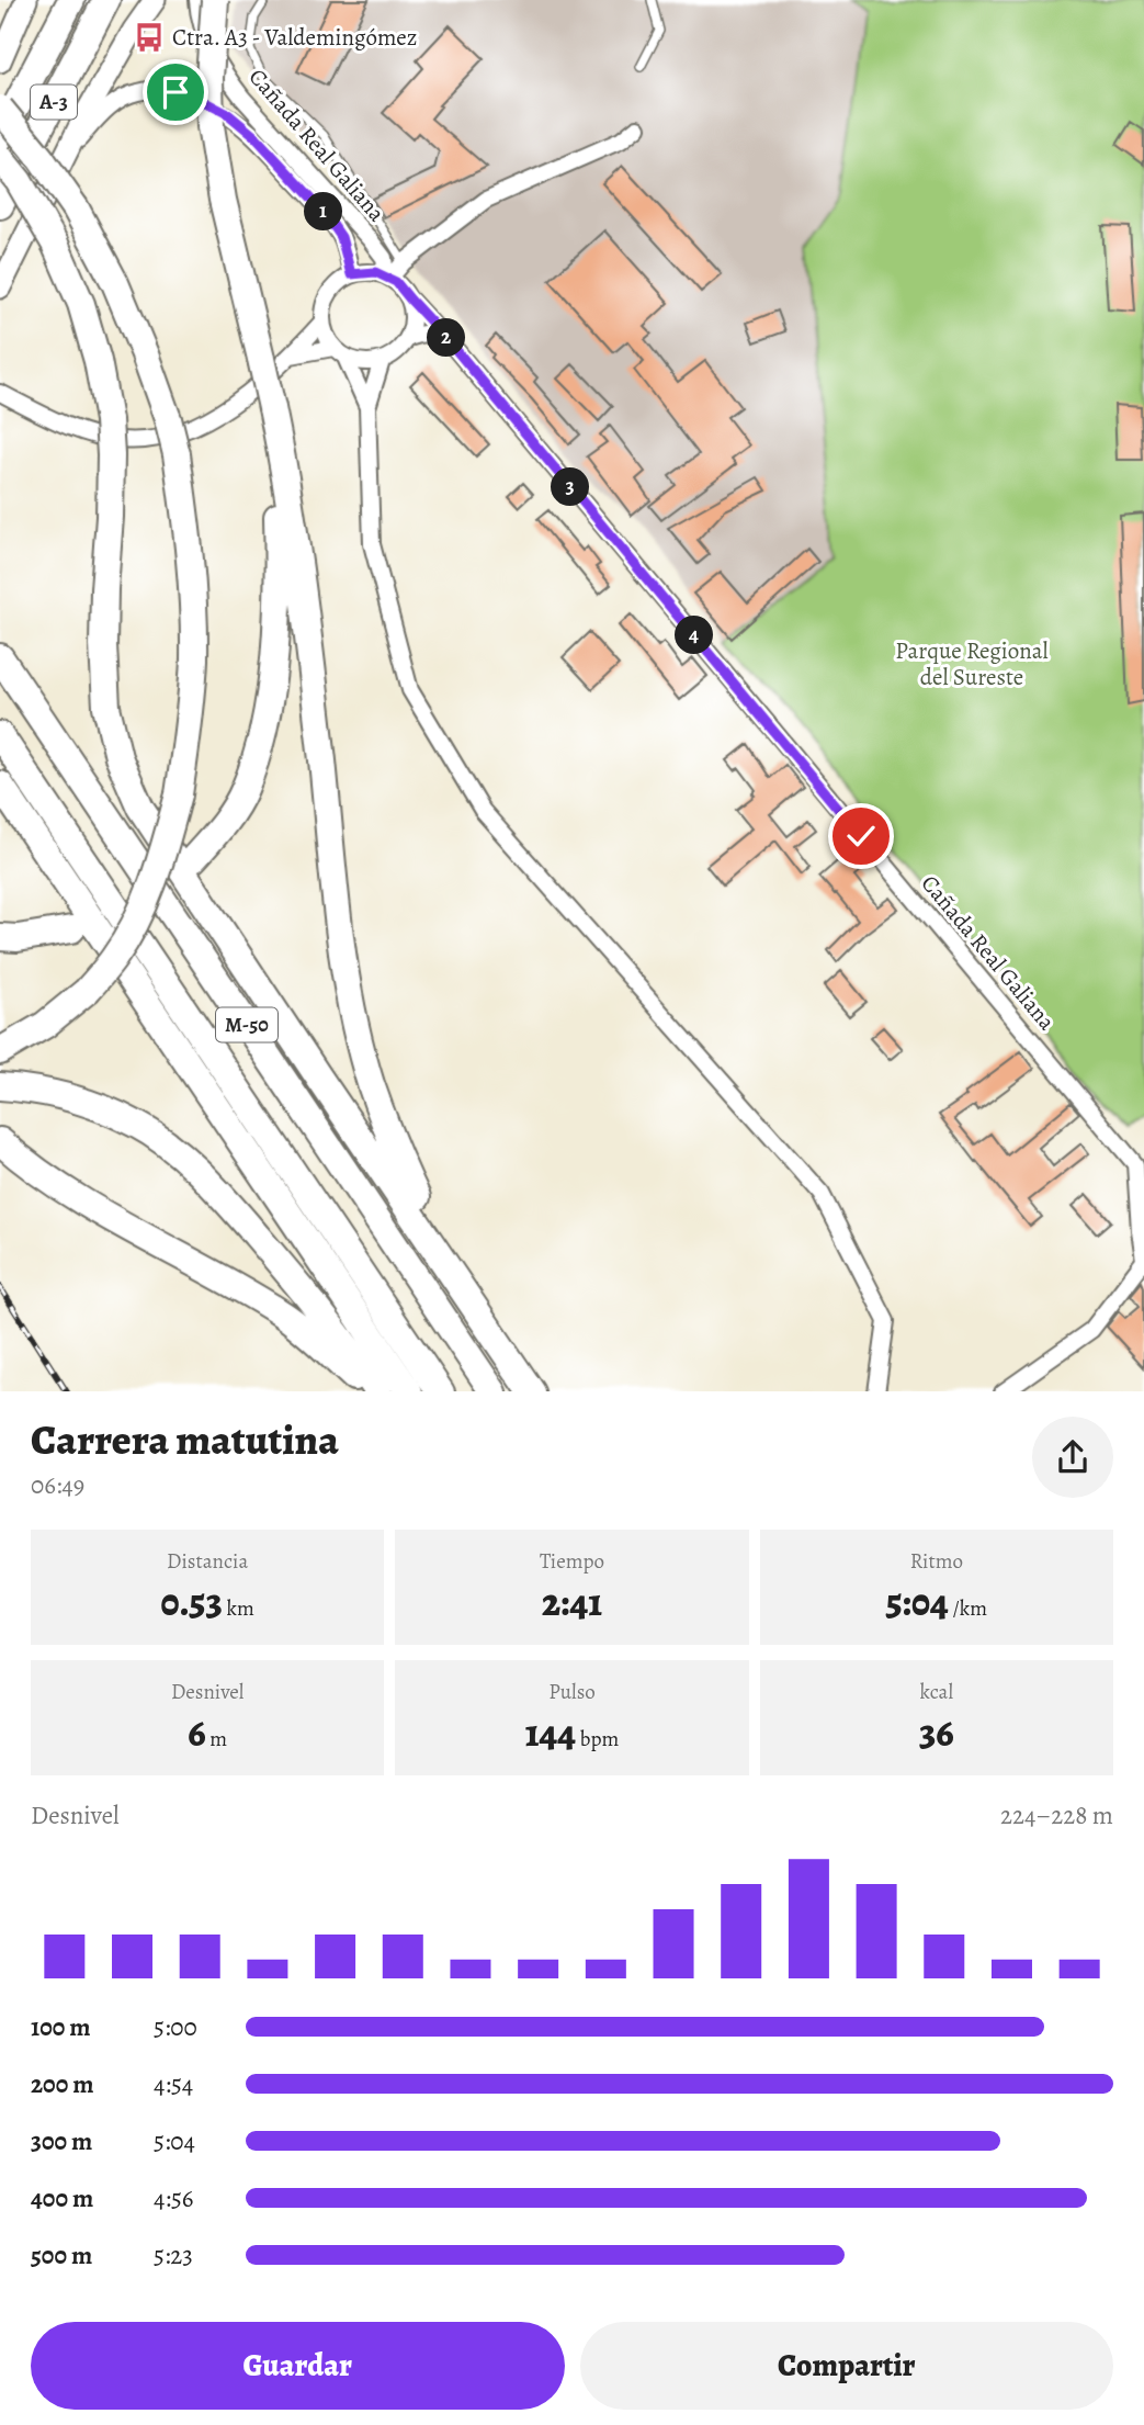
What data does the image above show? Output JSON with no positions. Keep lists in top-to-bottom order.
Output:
{
  "streets": {
    "highway": ["A-3", "M-50"],
    "street": ["Cañada Real Galiana"]
  },
  "parks": ["Parque Regional del Sureste"],
  "places": {
    "bus stop": ["Ctra. A3 - Valdemingómez"]
  },
  "page": {
    "pins": [
      "1",
      "2",
      "3",
      "4"
    ],
    "heading": ["Carrera matutina", "06:49"],
    "stats": [
      ["Distancia", "0.53 km"],
      ["Tiempo", "2:41"],
      ["Ritmo", "5:04 /km"],
      ["Desnivel", "6 m"],
      ["Pulso", "144 bpm"],
      ["kcal", "36"]
    ],
    "chart": ["Desnivel", "224–228 m"],
    "list": [
      {
        "name": "100 m",
        "note": "5:00"
      },
      {
        "name": "200 m",
        "note": "4:54"
      },
      {
        "name": "300 m",
        "note": "5:04"
      },
      {
        "name": "400 m",
        "note": "4:56"
      },
      {
        "name": "500 m",
        "note": "5:23"
      }
    ],
    "buttons": ["Guardar", "Compartir"]
  }
}
